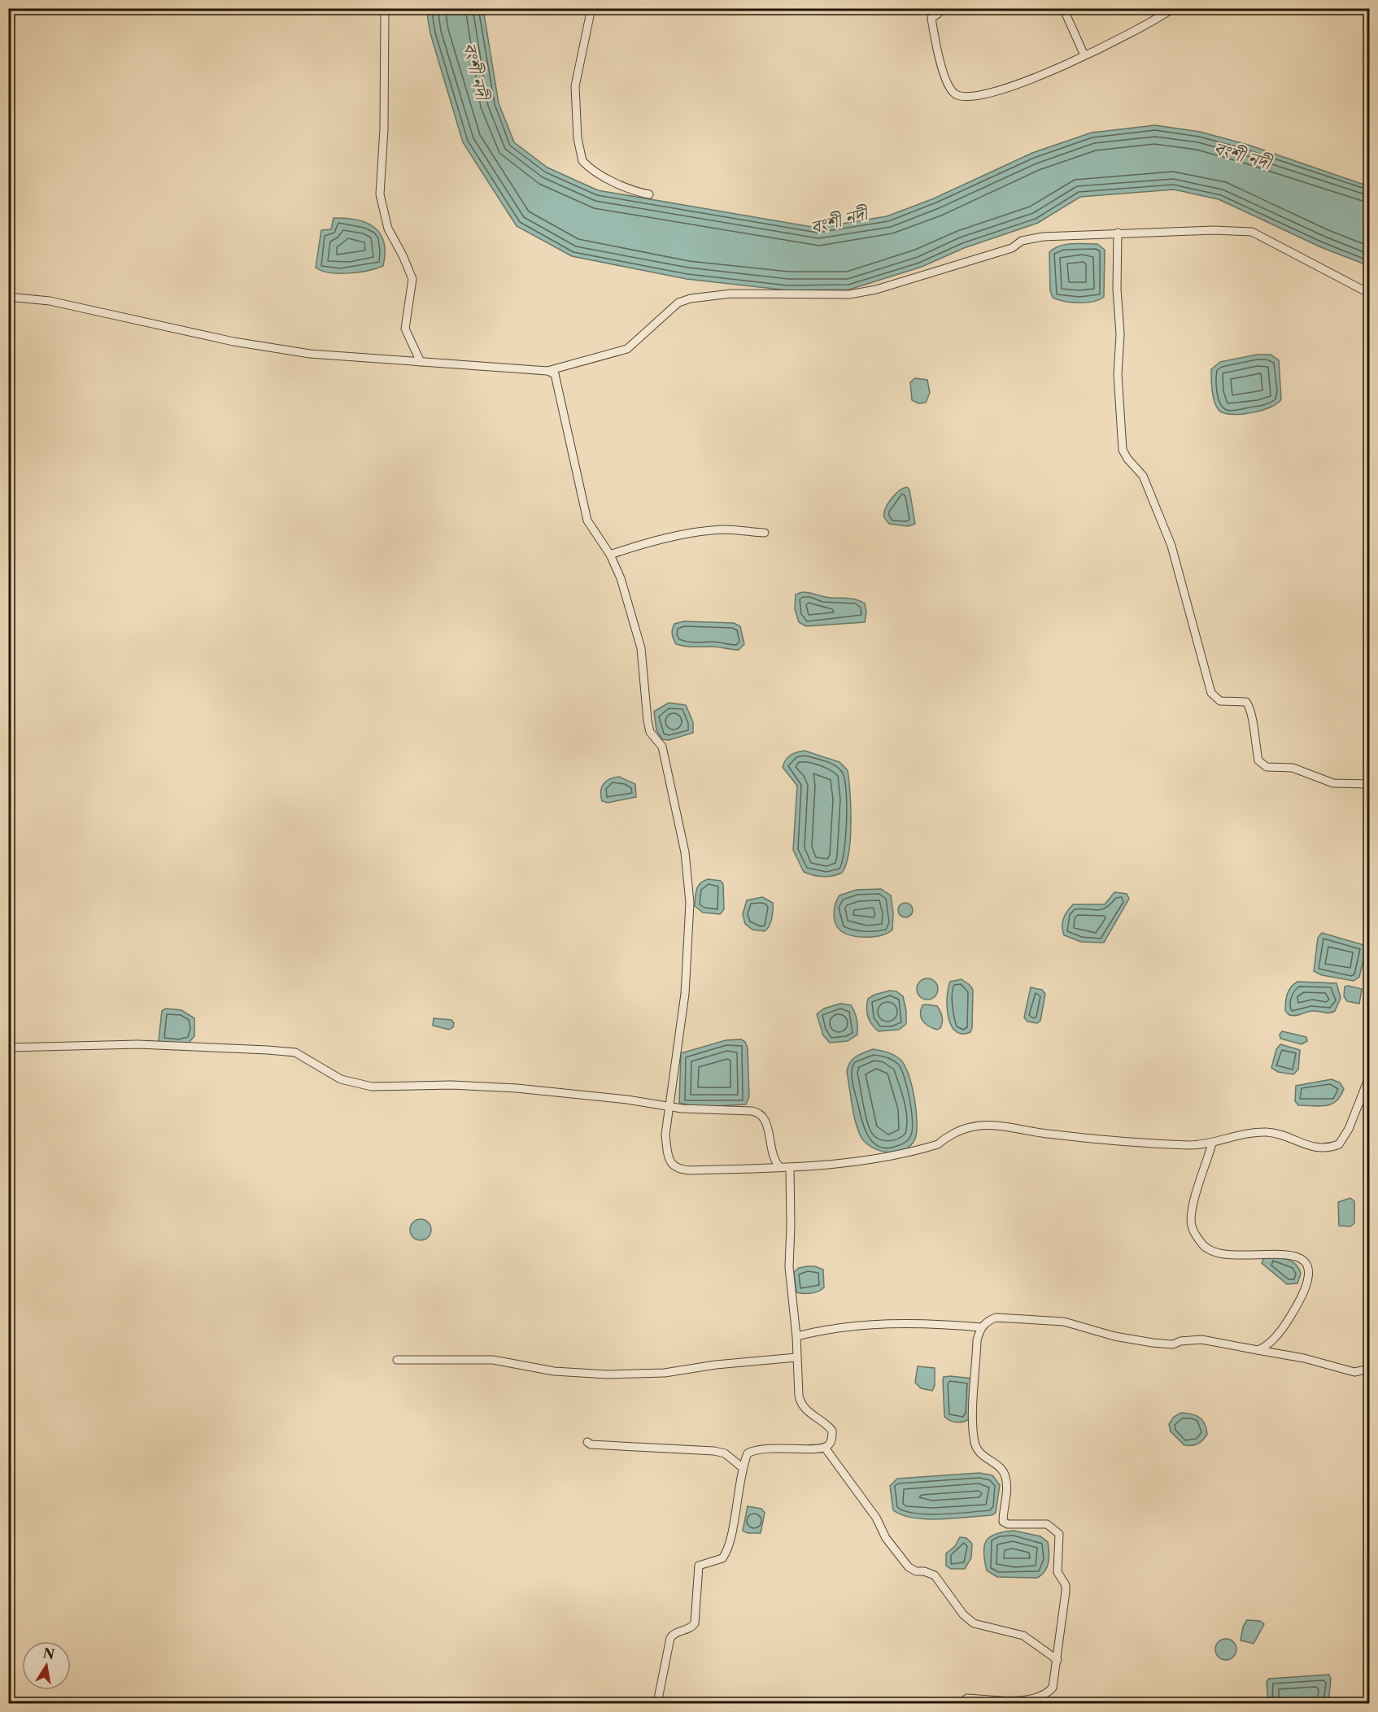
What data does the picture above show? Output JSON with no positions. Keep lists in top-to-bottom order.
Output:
{
  "water": ["বংশী নদী"],
  "north": "top"
}
